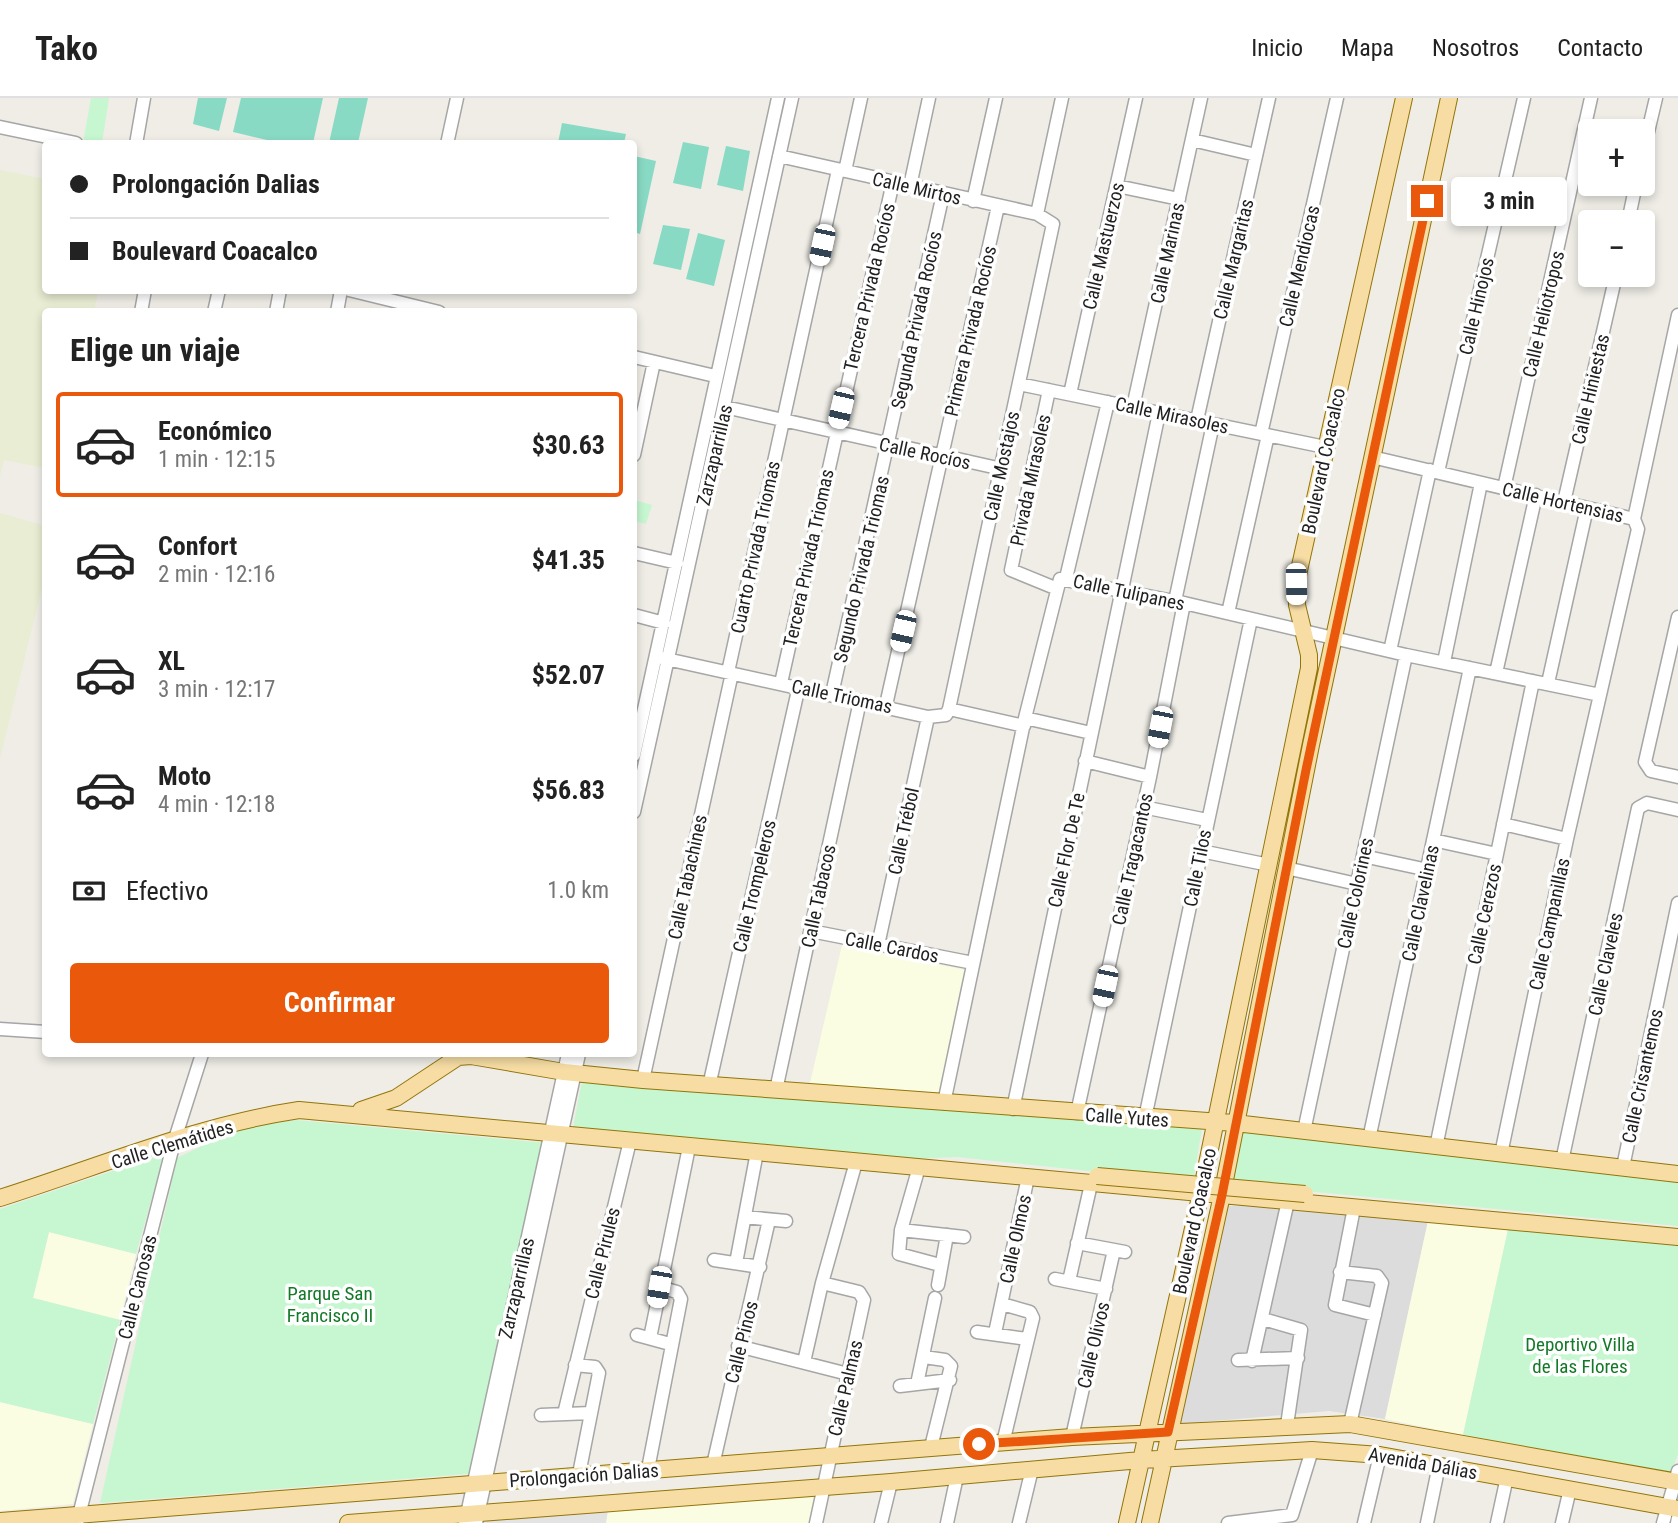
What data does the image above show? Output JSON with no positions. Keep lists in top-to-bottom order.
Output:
{
  "streets": {
    "main road": [
      "Boulevard Coacalco",
      "Calle Yutes",
      "Calle Clemátides",
      "Avenida Dálias",
      "Prolongación Dalias"
    ],
    "street": [
      "Calle Mirtos",
      "Calle Mastuerzos",
      "Calle Marinas",
      "Calle Margaritas",
      "Calle Mendiocas",
      "Tercera Privada Rocíos",
      "Calle Hinojos",
      "Calle Heliotropos",
      "Segunda Privada Rocíos",
      "Primera Privada Rocíos",
      "Calle Hiniestas",
      "Calle Mirasoles",
      "Calle Rocíos",
      "Zarzaparrillas",
      "Calle Mostajos",
      "Privada Mirasoles",
      "Calle Hortensias",
      "Cuarto Privada Triomas",
      "Tercera Privada Triomas",
      "Segundo Privada Triomas",
      "Calle Tulipanes",
      "Calle Triomas",
      "Calle Trébol",
      "Calle Flor De Te",
      "Calle Tragacantos",
      "Calle Tilos",
      "Calle Tabachines",
      "Calle Trompeleros",
      "Calle Colorines",
      "Calle Tabacos",
      "Calle Clavelinas",
      "Calle Cerezos",
      "Calle Campanillas",
      "Calle Cardos",
      "Calle Claveles",
      "Calle Crisantemos",
      "Calle Olmos",
      "Calle Pirules",
      "Calle Canosas",
      "Calle Pinos",
      "Calle Olivos",
      "Calle Palmas"
    ]
  },
  "crossings": [
    ["Calle Mirtos", "Tercera Privada Rocíos"],
    ["Calle Mirtos", "Segunda Privada Rocíos"],
    ["Calle Mirtos", "Primera Privada Rocíos"],
    ["Calle Mirtos", "Zarzaparrillas"],
    ["Calle Mirtos", "Calle Mostajos"],
    ["Calle Mirtos", "Cuarto Privada Triomas"],
    ["Calle Mastuerzos", "Calle Mirasoles"],
    ["Calle Marinas", "Calle Mirasoles"],
    ["Calle Margaritas", "Calle Mirasoles"],
    ["Calle Mendiocas", "Calle Mirasoles"],
    ["Calle Mendiocas", "Calle Tulipanes"],
    ["Tercera Privada Rocíos", "Calle Rocíos"],
    ["Tercera Privada Rocíos", "Tercera Privada Triomas"],
    ["Calle Hinojos", "Calle Hortensias"],
    ["Calle Hinojos", "Calle Tulipanes"],
    ["Calle Heliotropos", "Calle Hortensias"],
    ["Segunda Privada Rocíos", "Calle Rocíos"],
    ["Segunda Privada Rocíos", "Segundo Privada Triomas"],
    ["Primera Privada Rocíos", "Calle Rocíos"],
    ["Primera Privada Rocíos", "Calle Triomas"],
    ["Calle Hiniestas", "Calle Hortensias"],
    ["Calle Mirasoles", "Boulevard Coacalco"],
    ["Calle Mirasoles", "Calle Mostajos"],
    ["Calle Mirasoles", "Privada Mirasoles"],
    ["Calle Mirasoles", "Calle Flor De Te"],
    ["Calle Mirasoles", "Calle Tragacantos"],
    ["Calle Rocíos", "Zarzaparrillas"],
    ["Calle Rocíos", "Calle Mostajos"],
    ["Calle Rocíos", "Cuarto Privada Triomas"],
    ["Calle Rocíos", "Tercera Privada Triomas"],
    ["Calle Rocíos", "Segundo Privada Triomas"],
    ["Zarzaparrillas", "Calle Triomas"],
    ["Zarzaparrillas", "Calle Yutes"],
    ["Zarzaparrillas", "Calle Clemátides"],
    ["Zarzaparrillas", "Prolongación Dalias"],
    ["Boulevard Coacalco", "Calle Hortensias"],
    ["Boulevard Coacalco", "Calle Tulipanes"],
    ["Boulevard Coacalco", "Calle Yutes"],
    ["Boulevard Coacalco", "Avenida Dálias"],
    ["Boulevard Coacalco", "Prolongación Dalias"],
    ["Privada Mirasoles", "Calle Tulipanes"],
    ["Calle Hortensias", "Calle Campanillas"],
    ["Cuarto Privada Triomas", "Calle Triomas"],
    ["Cuarto Privada Triomas", "Calle Tabachines"],
    ["Tercera Privada Triomas", "Calle Triomas"],
    ["Segundo Privada Triomas", "Calle Triomas"],
    ["Calle Tulipanes", "Calle Flor De Te"],
    ["Calle Tulipanes", "Calle Tragacantos"],
    ["Calle Tulipanes", "Calle Tilos"],
    ["Calle Tulipanes", "Calle Colorines"],
    ["Calle Tulipanes", "Calle Clavelinas"],
    ["Calle Tulipanes", "Calle Cerezos"],
    ["Calle Tulipanes", "Calle Campanillas"],
    ["Calle Tulipanes", "Calle Cardos"],
    ["Calle Tulipanes", "Calle Yutes"],
    ["Calle Triomas", "Calle Trébol"],
    ["Calle Triomas", "Calle Tabachines"],
    ["Calle Triomas", "Calle Trompeleros"],
    ["Calle Triomas", "Calle Tabacos"],
    ["Calle Trébol", "Calle Cardos"],
    ["Calle Flor De Te", "Calle Yutes"],
    ["Calle Tragacantos", "Calle Yutes"],
    ["Calle Tilos", "Calle Yutes"],
    ["Calle Tabachines", "Calle Yutes"],
    ["Calle Trompeleros", "Calle Yutes"],
    ["Calle Colorines", "Calle Yutes"],
    ["Calle Tabacos", "Calle Cardos"],
    ["Calle Tabacos", "Calle Yutes"],
    ["Calle Clavelinas", "Calle Yutes"],
    ["Calle Cerezos", "Calle Yutes"],
    ["Calle Campanillas", "Calle Yutes"],
    ["Calle Claveles", "Calle Yutes"],
    ["Calle Crisantemos", "Calle Yutes"],
    ["Calle Yutes", "Calle Clemátides"],
    ["Calle Clemátides", "Calle Canosas"],
    ["Calle Olmos", "Prolongación Dalias"],
    ["Calle Canosas", "Prolongación Dalias"],
    ["Calle Pinos", "Prolongación Dalias"],
    ["Calle Olivos", "Prolongación Dalias"],
    ["Calle Palmas", "Prolongación Dalias"],
    ["Avenida Dálias", "Prolongación Dalias"]
  ],
  "parks": ["Parque San Francisco II", "Deportivo Villa de las Flores"],
  "page": {
    "header": "Tako",
    "nav": [
      "Inicio",
      "Mapa",
      "Nosotros",
      "Contacto"
    ],
    "map_buttons": ["+", "−"],
    "banner": ["Prolongación Dalias", "Boulevard Coacalco"],
    "bubble": "3 min",
    "heading": "Elige un viaje",
    "list": [
      {
        "name": "Económico",
        "note": "1 min · 12:15",
        "value": "$30.63"
      },
      {
        "name": "Confort",
        "note": "2 min · 12:16",
        "value": "$41.35"
      },
      {
        "name": "XL",
        "note": "3 min · 12:17",
        "value": "$52.07"
      },
      {
        "name": "Moto",
        "note": "4 min · 12:18",
        "value": "$56.83"
      }
    ],
    "pay": ["Efectivo", "1.0 km"],
    "buttons": "Confirmar"
  }
}
